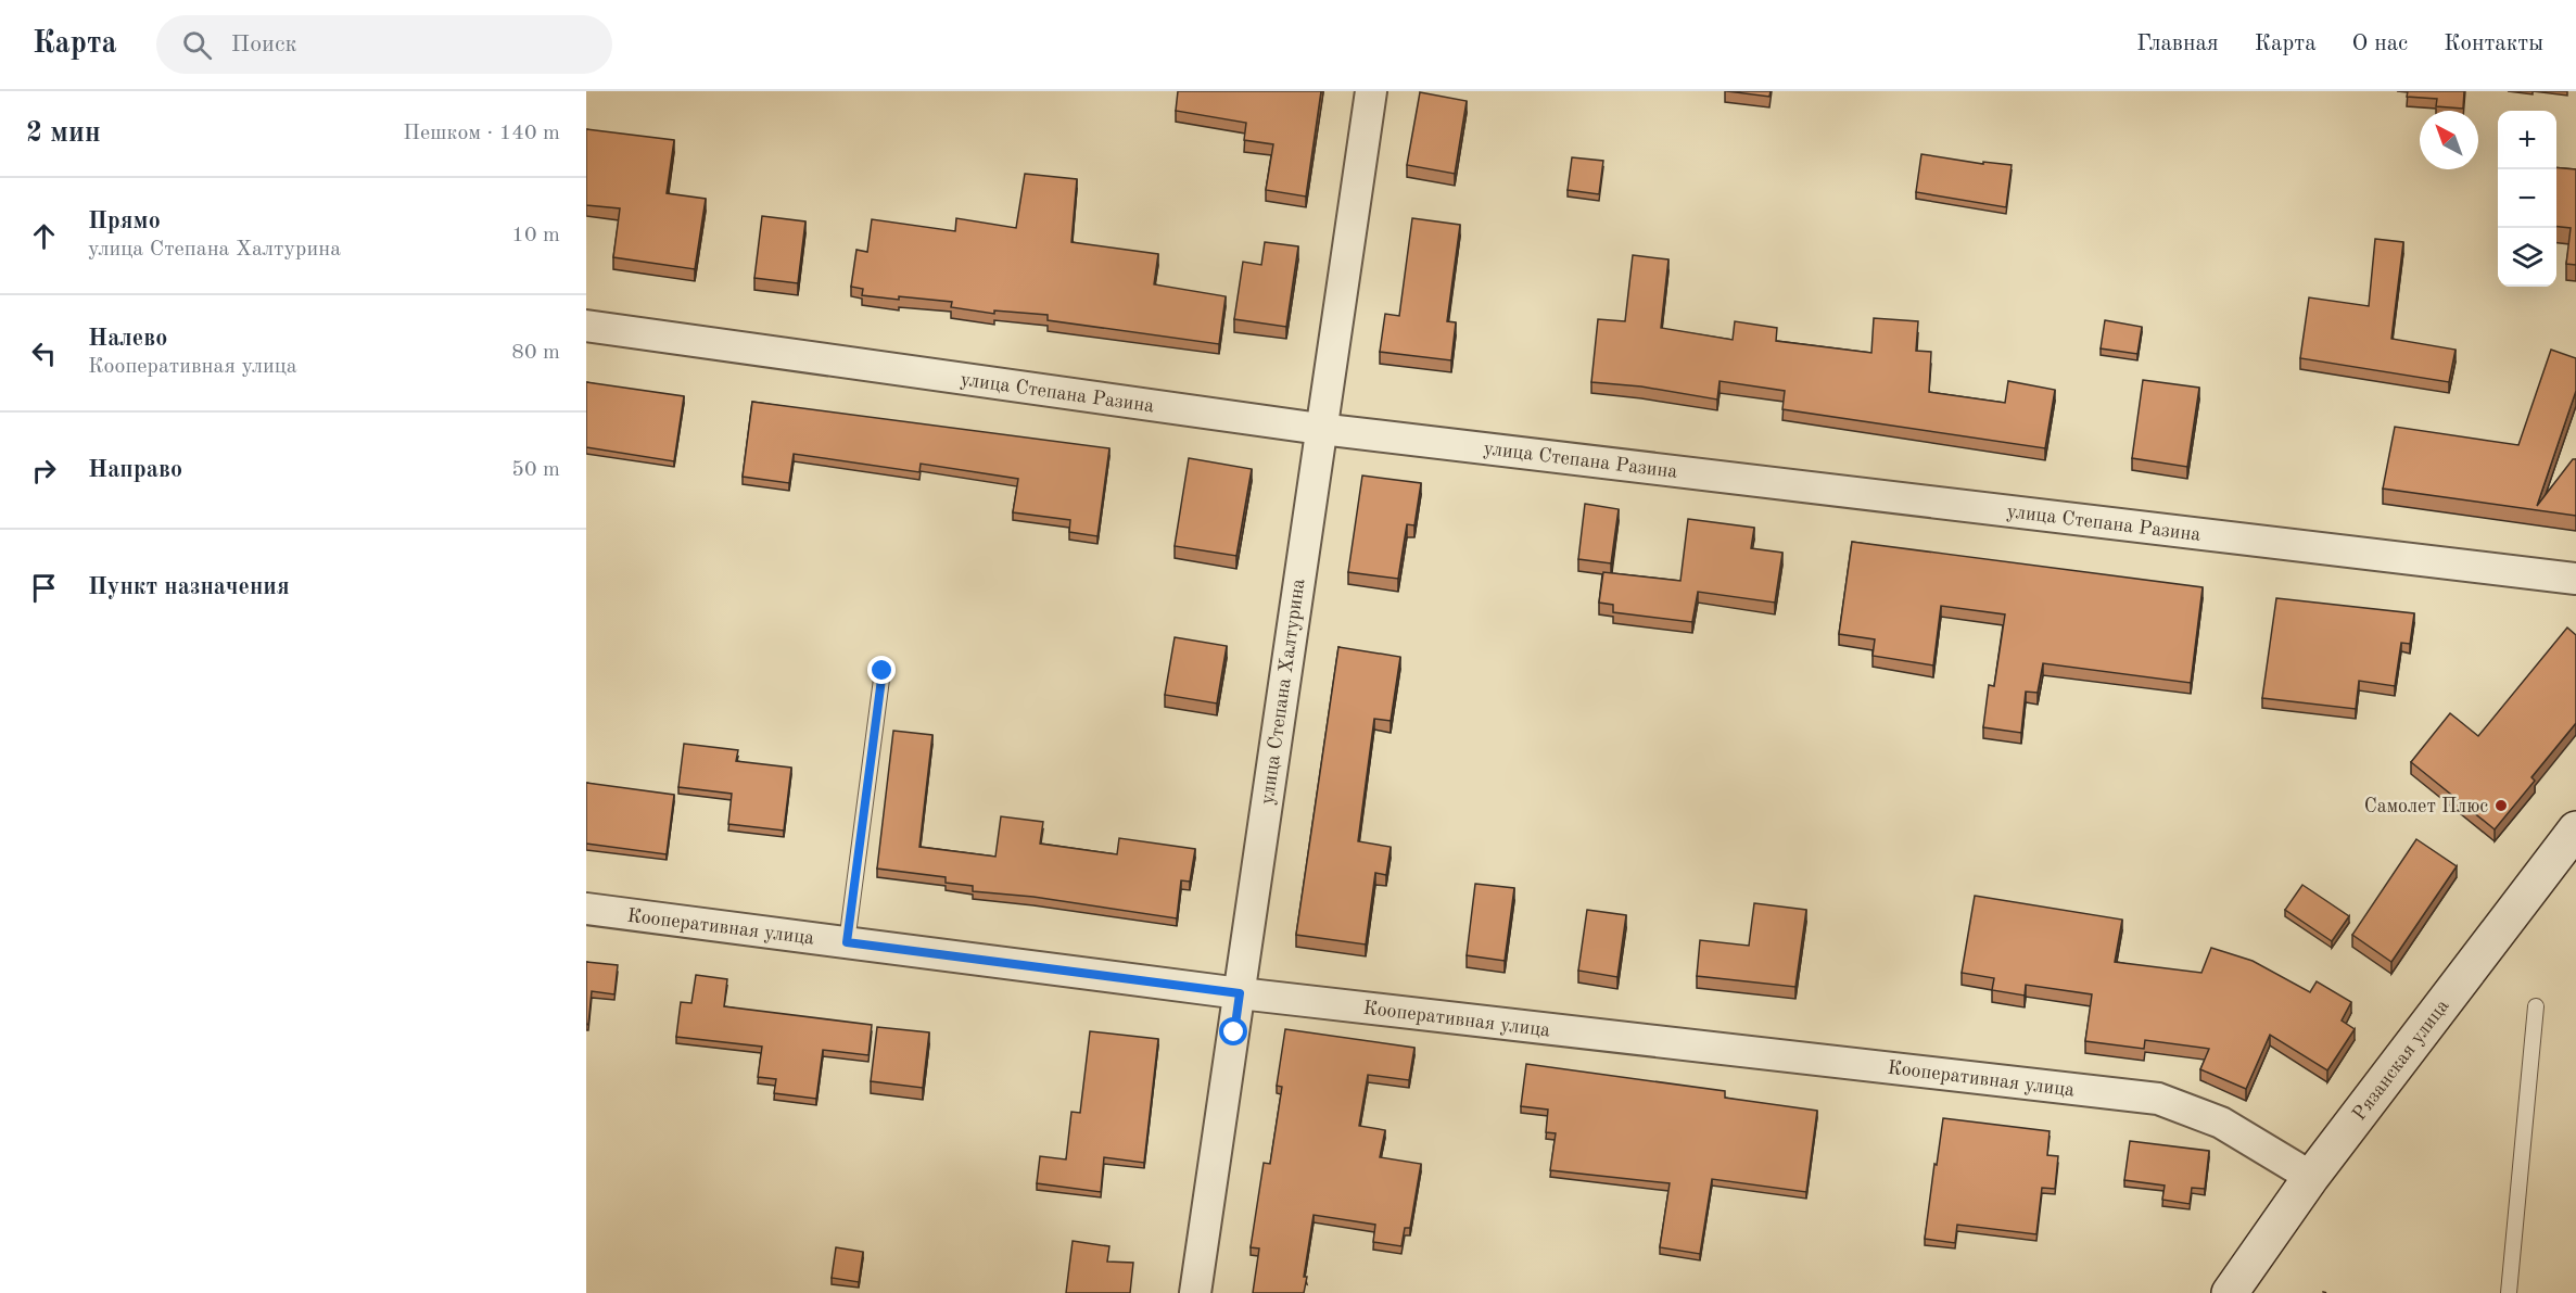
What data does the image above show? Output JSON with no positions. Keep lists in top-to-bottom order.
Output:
{
  "streets": {
    "main road": ["Рязанская улица"],
    "street": ["улица Степана Разина", "улица Степана Халтурина", "Кооперативная улица"]
  },
  "crossings": [
    ["улица Степана Разина", "улица Степана Халтурина"],
    ["улица Степана Халтурина", "Кооперативная улица"],
    ["Кооперативная улица", "Рязанская улица"]
  ],
  "places": ["Самолет Плюс"],
  "north": "top left",
  "page": {
    "header": "Карта",
    "search": "Поиск",
    "nav": [
      "Главная",
      "Карта",
      "О нас",
      "Контакты"
    ],
    "heading": ["2 мин", "Пешком · 140 m"],
    "map_buttons": ["+", "−"],
    "list": [
      ["Прямо", "улица Степана Халтурина", "10 m"],
      ["Налево", "Кооперативная улица", "80 m"],
      ["Направо", "50 m"],
      "Пункт назначения"
    ]
  }
}
